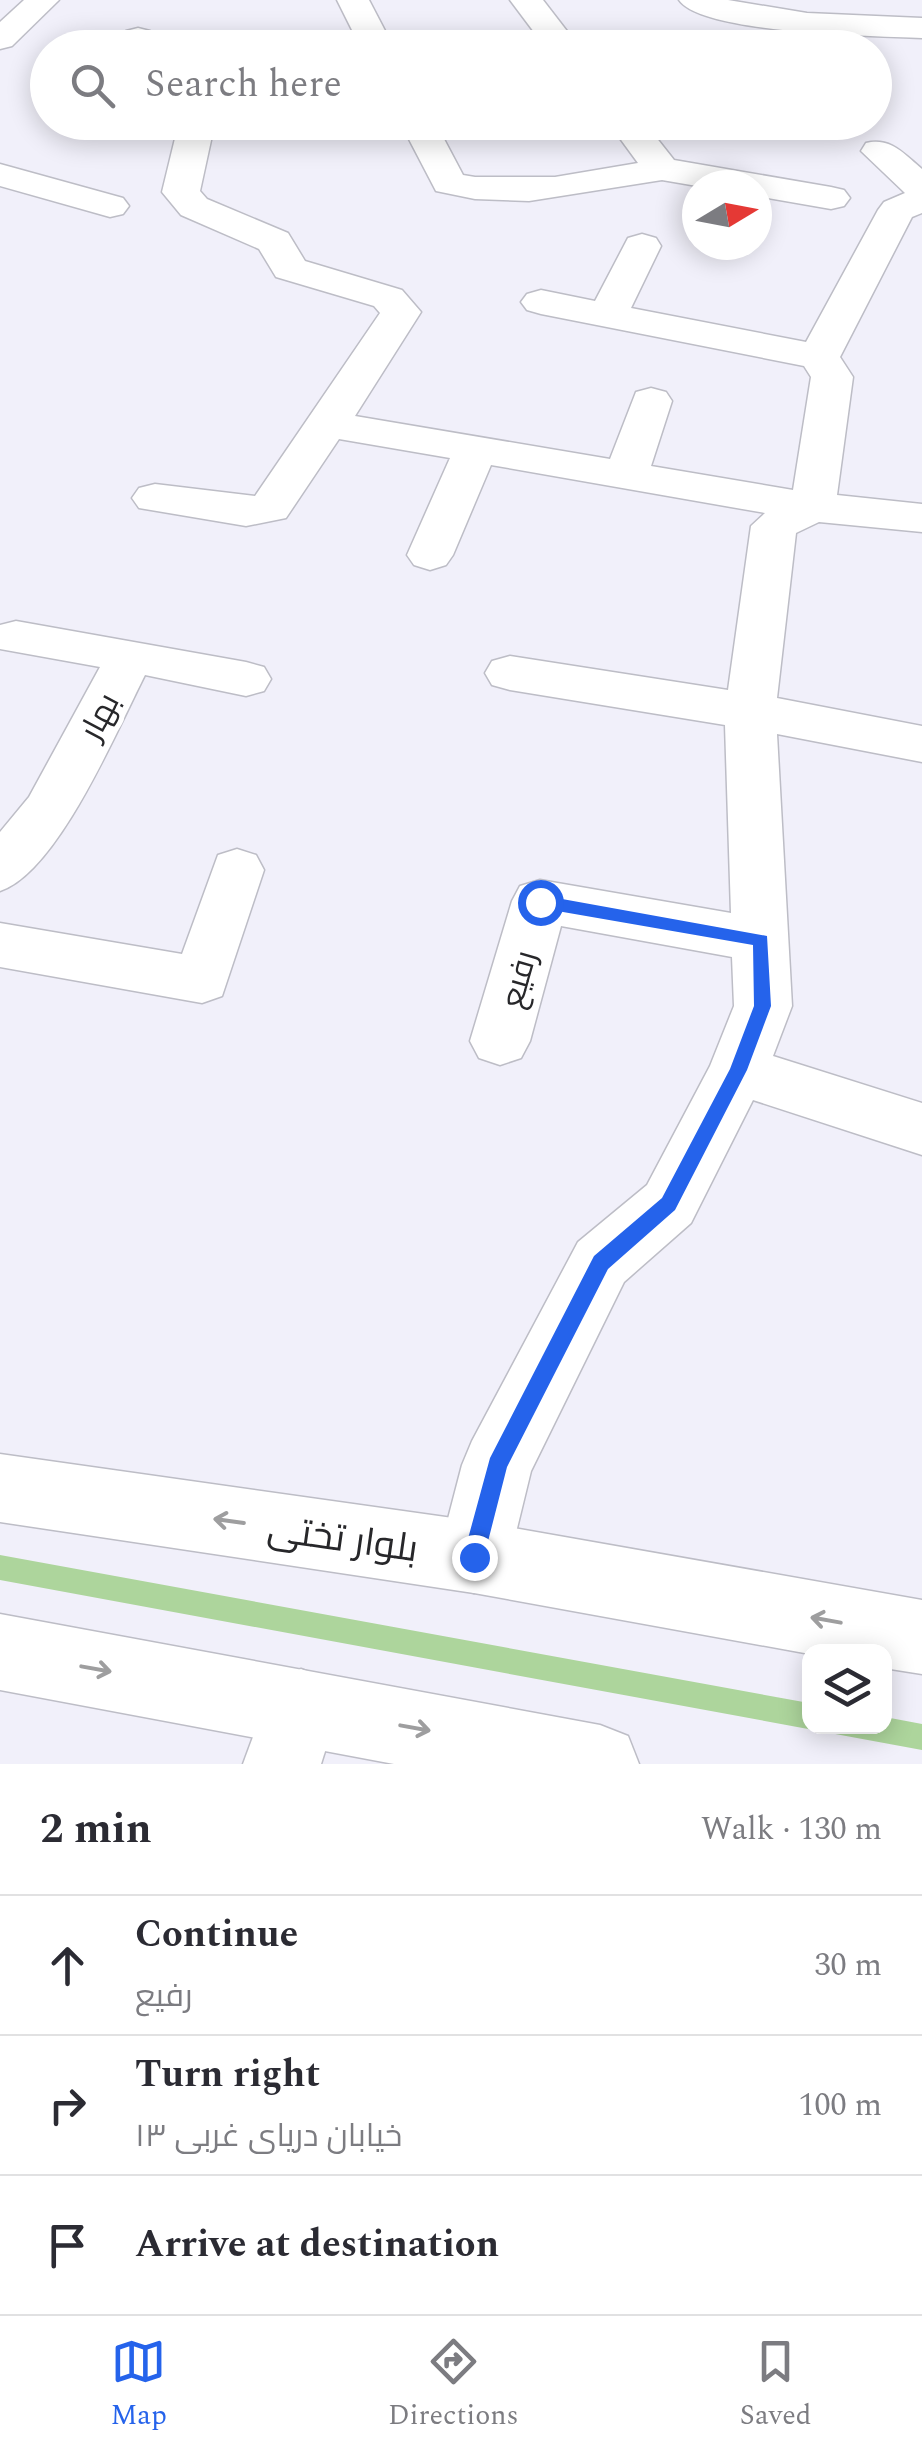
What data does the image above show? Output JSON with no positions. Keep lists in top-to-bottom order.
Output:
{
  "streets": {
    "street": ["بهار", "رفیع", "بلوار تختی"]
  },
  "north": "right",
  "page": {
    "search": "Search here",
    "heading": ["2 min", "Walk · 130 m"],
    "list": [
      ["Continue", "رفیع", "30 m"],
      ["Turn right", "خیابان دریای غربی ۱۳", "100 m"],
      "Arrive at destination"
    ],
    "nav": ["Map", "Directions", "Saved"]
  }
}
